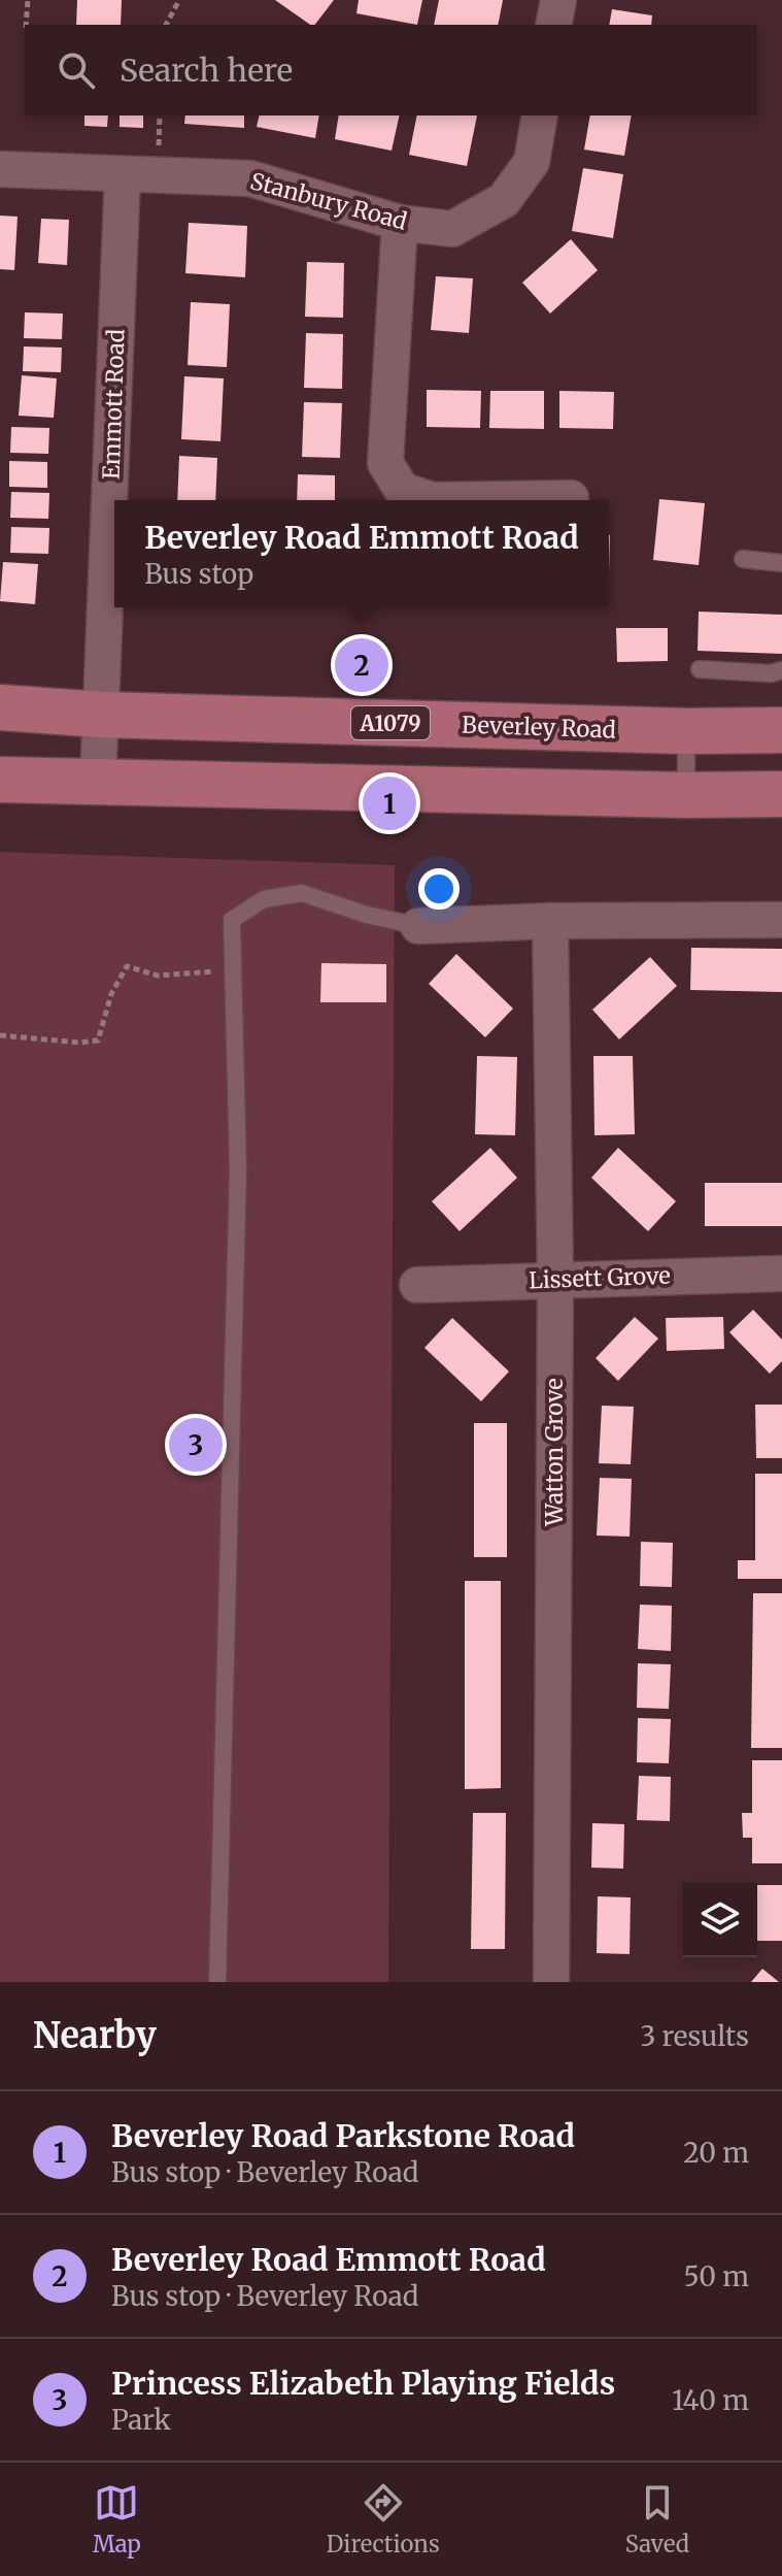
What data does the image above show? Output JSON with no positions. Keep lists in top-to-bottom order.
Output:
{
  "streets": {
    "main road": ["A1079", "Beverley Road"],
    "street": [
      "Stanbury Road",
      "Emmott Road",
      "Lissett Grove",
      "Watton Grove"
    ]
  },
  "crossings": [
    ["Stanbury Road", "Emmott Road"],
    ["Emmott Road", "Beverley Road"],
    ["Lissett Grove", "Watton Grove"]
  ],
  "page": {
    "search": "Search here",
    "popup": ["Beverley Road Emmott Road", "Bus stop"],
    "pins": ["2", "1", "3"],
    "heading": ["Nearby", "3 results"],
    "list": [
      {
        "mark": "1",
        "name": "Beverley Road Parkstone Road",
        "note": "Bus stop · Beverley Road",
        "value": "20 m"
      },
      {
        "mark": "2",
        "name": "Beverley Road Emmott Road",
        "note": "Bus stop · Beverley Road",
        "value": "50 m"
      },
      {
        "mark": "3",
        "name": "Princess Elizabeth Playing Fields",
        "note": "Park",
        "value": "140 m"
      }
    ],
    "nav": ["Map", "Directions", "Saved"]
  }
}
